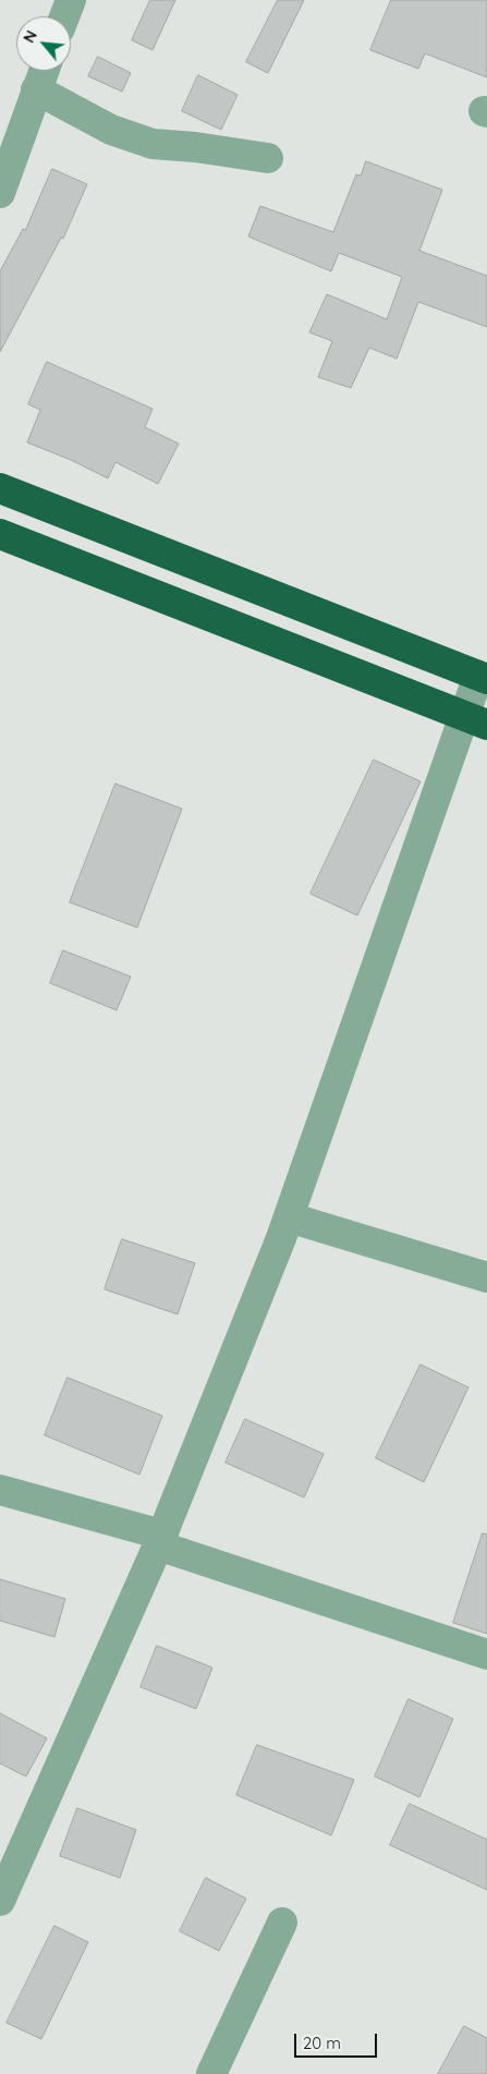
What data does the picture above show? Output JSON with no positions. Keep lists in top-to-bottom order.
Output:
{
  "scale_bar": "20 m",
  "north": "top left"
}
